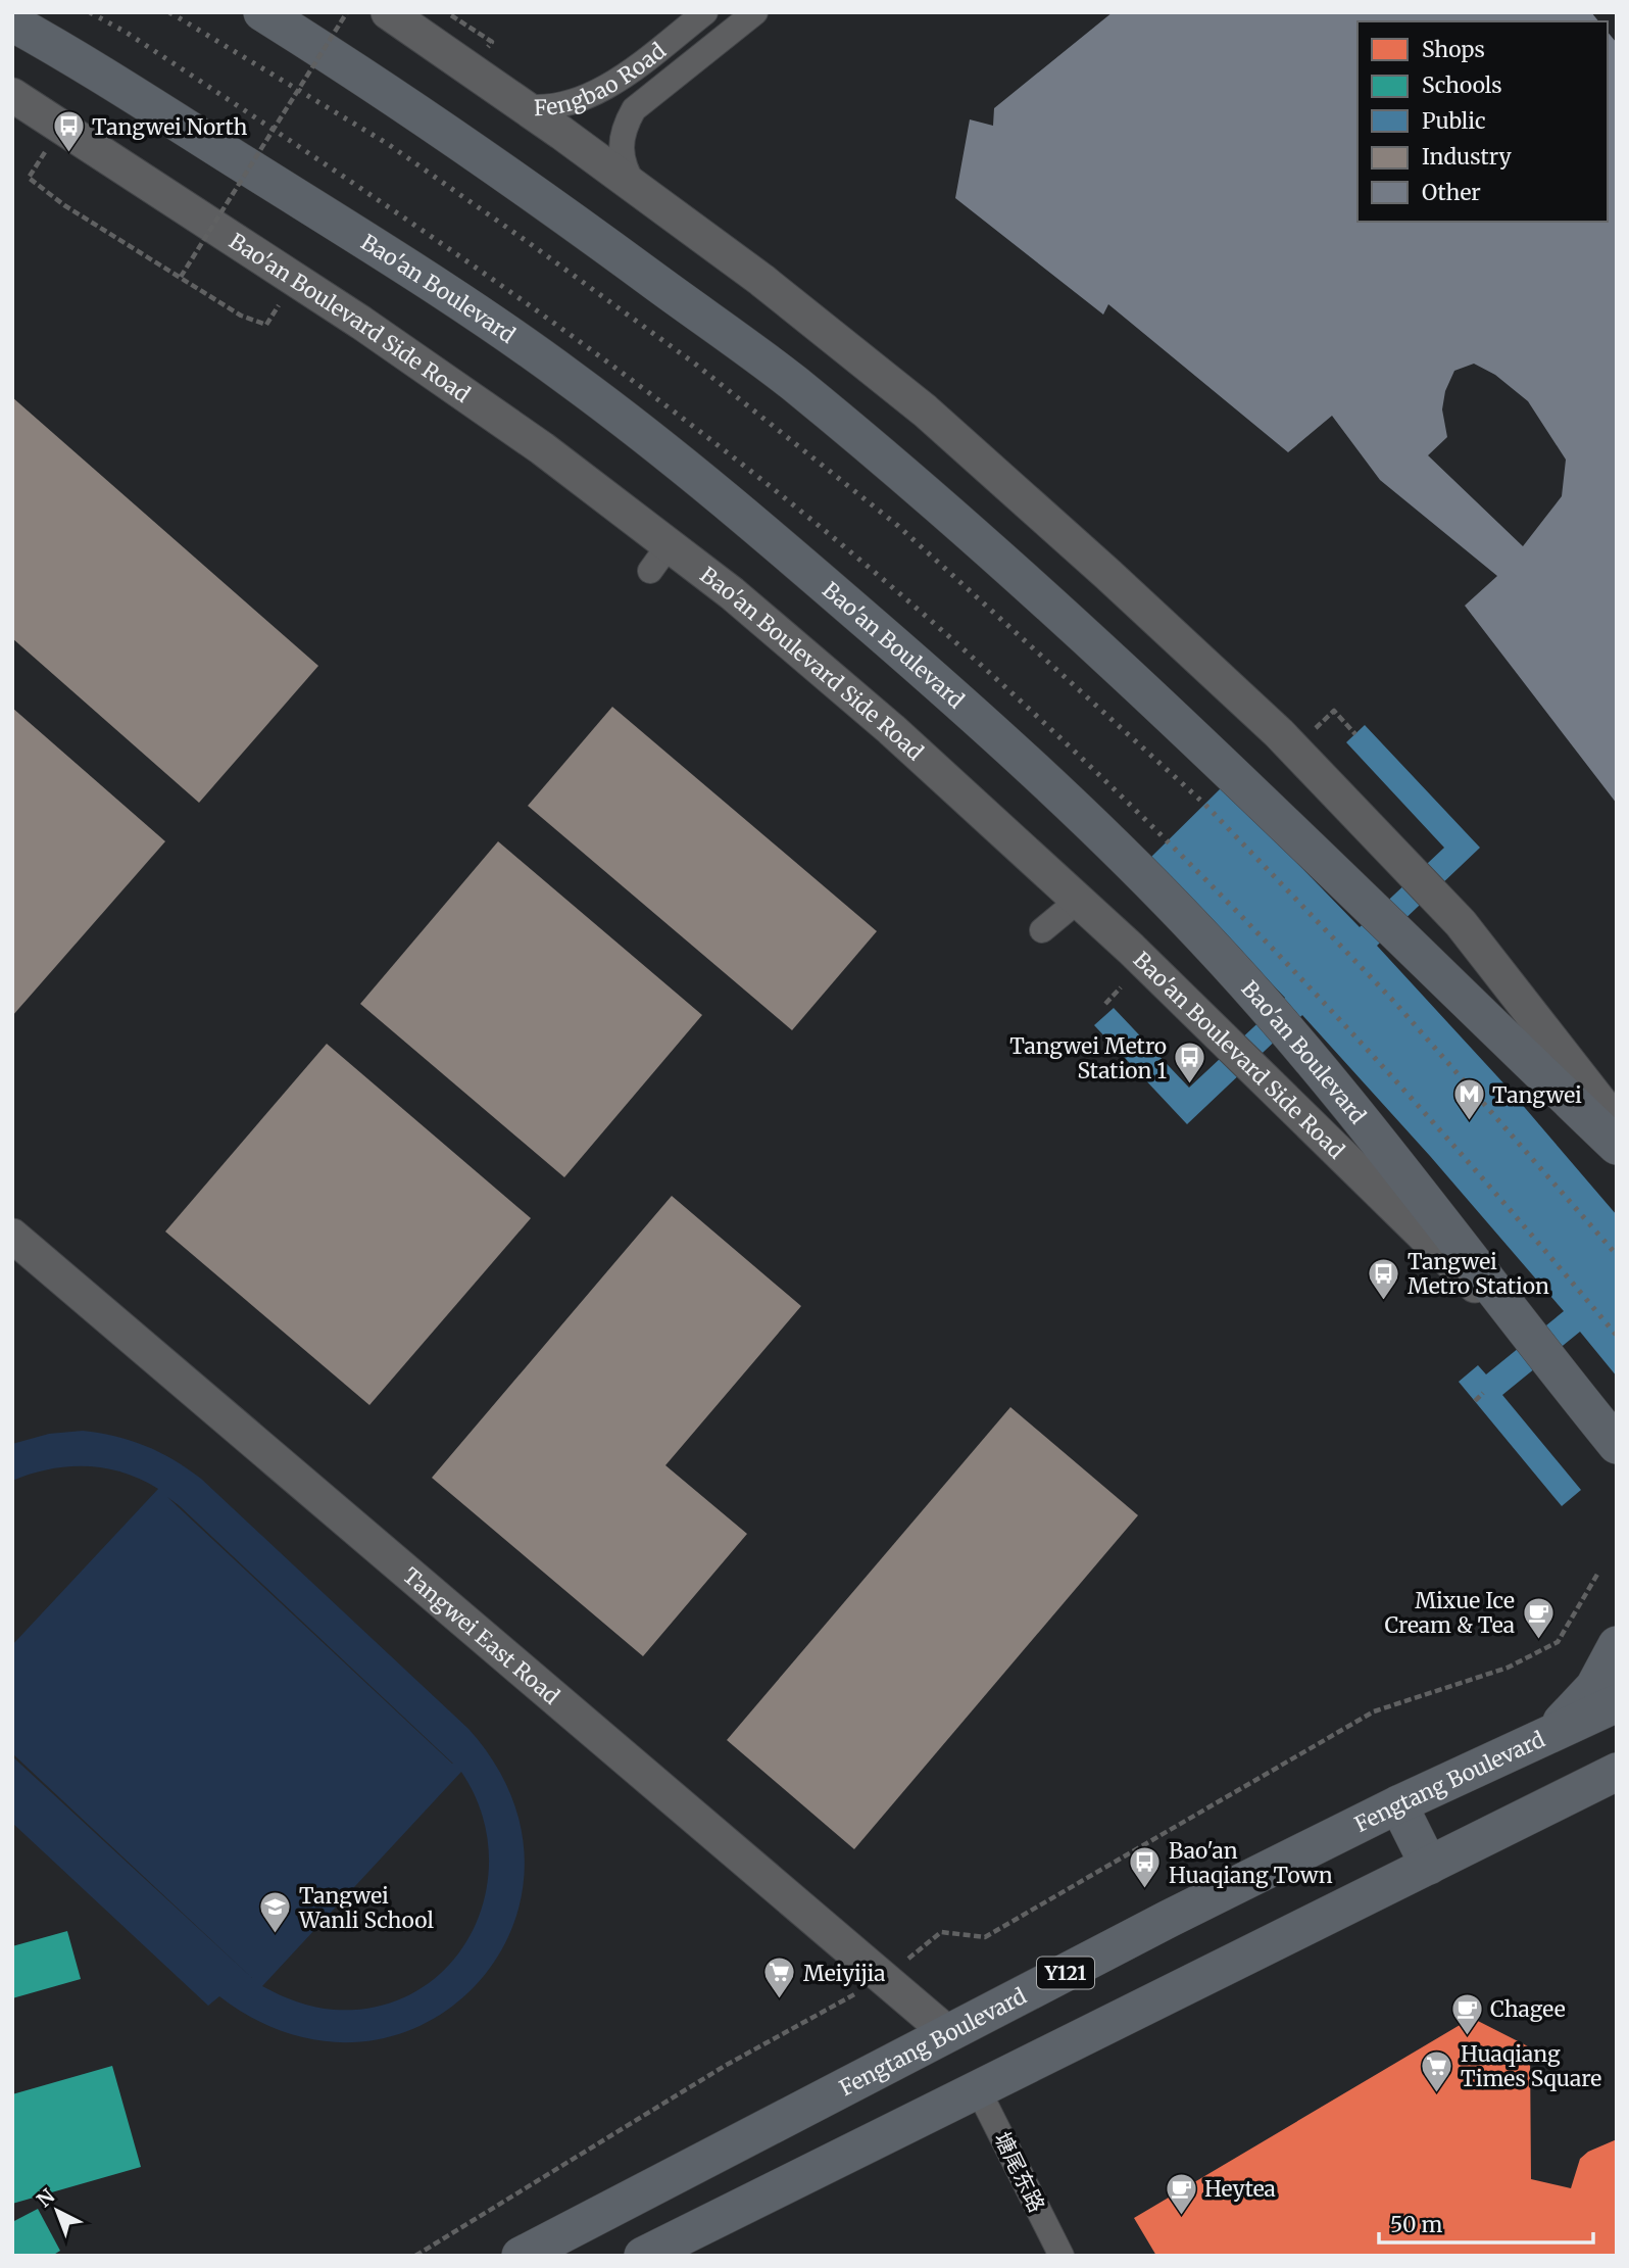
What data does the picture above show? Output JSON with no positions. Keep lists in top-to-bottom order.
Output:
{
  "streets": {
    "main road": [
      "Bao'an Boulevard",
      "Bao'an Boulevard Side Road",
      "Tangwei East Road",
      "Fengtang Boulevard",
      "Y121"
    ],
    "street": ["Fengbao Road", "塘尾东路"]
  },
  "crossings": [
    ["Bao'an Boulevard", "Bao'an Boulevard Side Road"],
    ["Tangwei East Road", "Fengtang Boulevard"]
  ],
  "places": {
    "bus stop": [
      "Tangwei North",
      "Tangwei Metro Station 1",
      "Tangwei Metro Station",
      "Bao'an Huaqiang Town"
    ],
    "metro station": ["Tangwei"],
    "cafe": ["Mixue Ice Cream & Tea", "Chagee", "Heytea"],
    "school or university": ["Tangwei Wanli School"],
    "supermarket": ["Meiyijia", "Huaqiang Times Square"]
  },
  "legend": [
    "Shops",
    "Schools",
    "Public",
    "Industry",
    "Other"
  ],
  "scale_bar": "50 m",
  "north": "top left"
}
